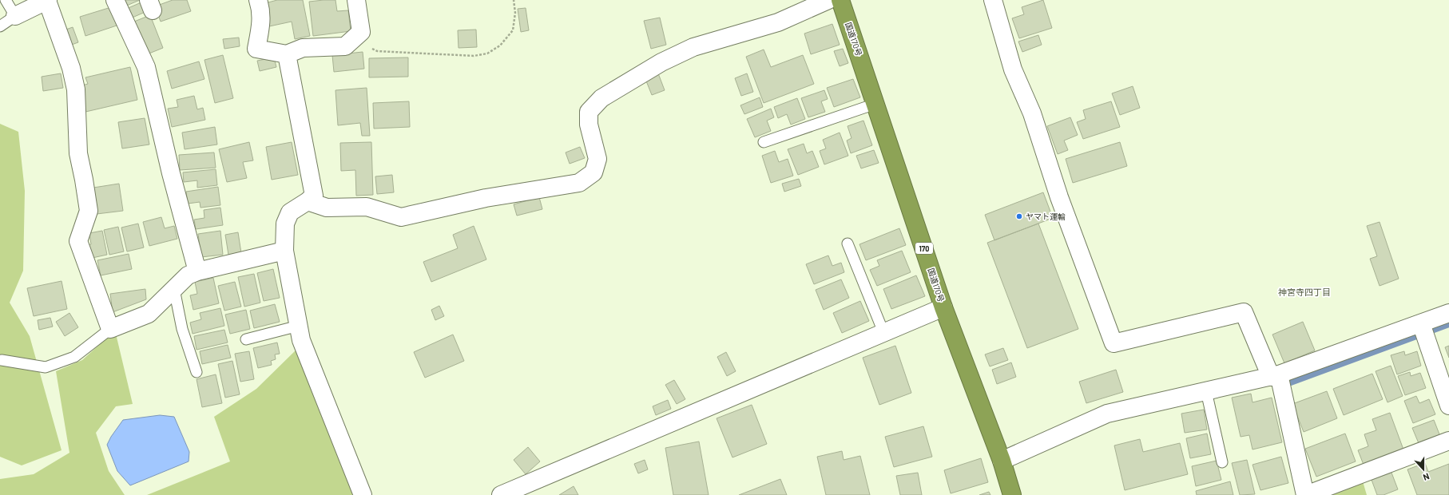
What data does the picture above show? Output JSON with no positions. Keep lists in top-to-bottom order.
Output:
{
  "streets": {
    "highway": ["国道170号", "170"]
  },
  "districts": ["神宮寺四丁目"],
  "places": ["ヤマト運輸"],
  "north": "bottom"
}
